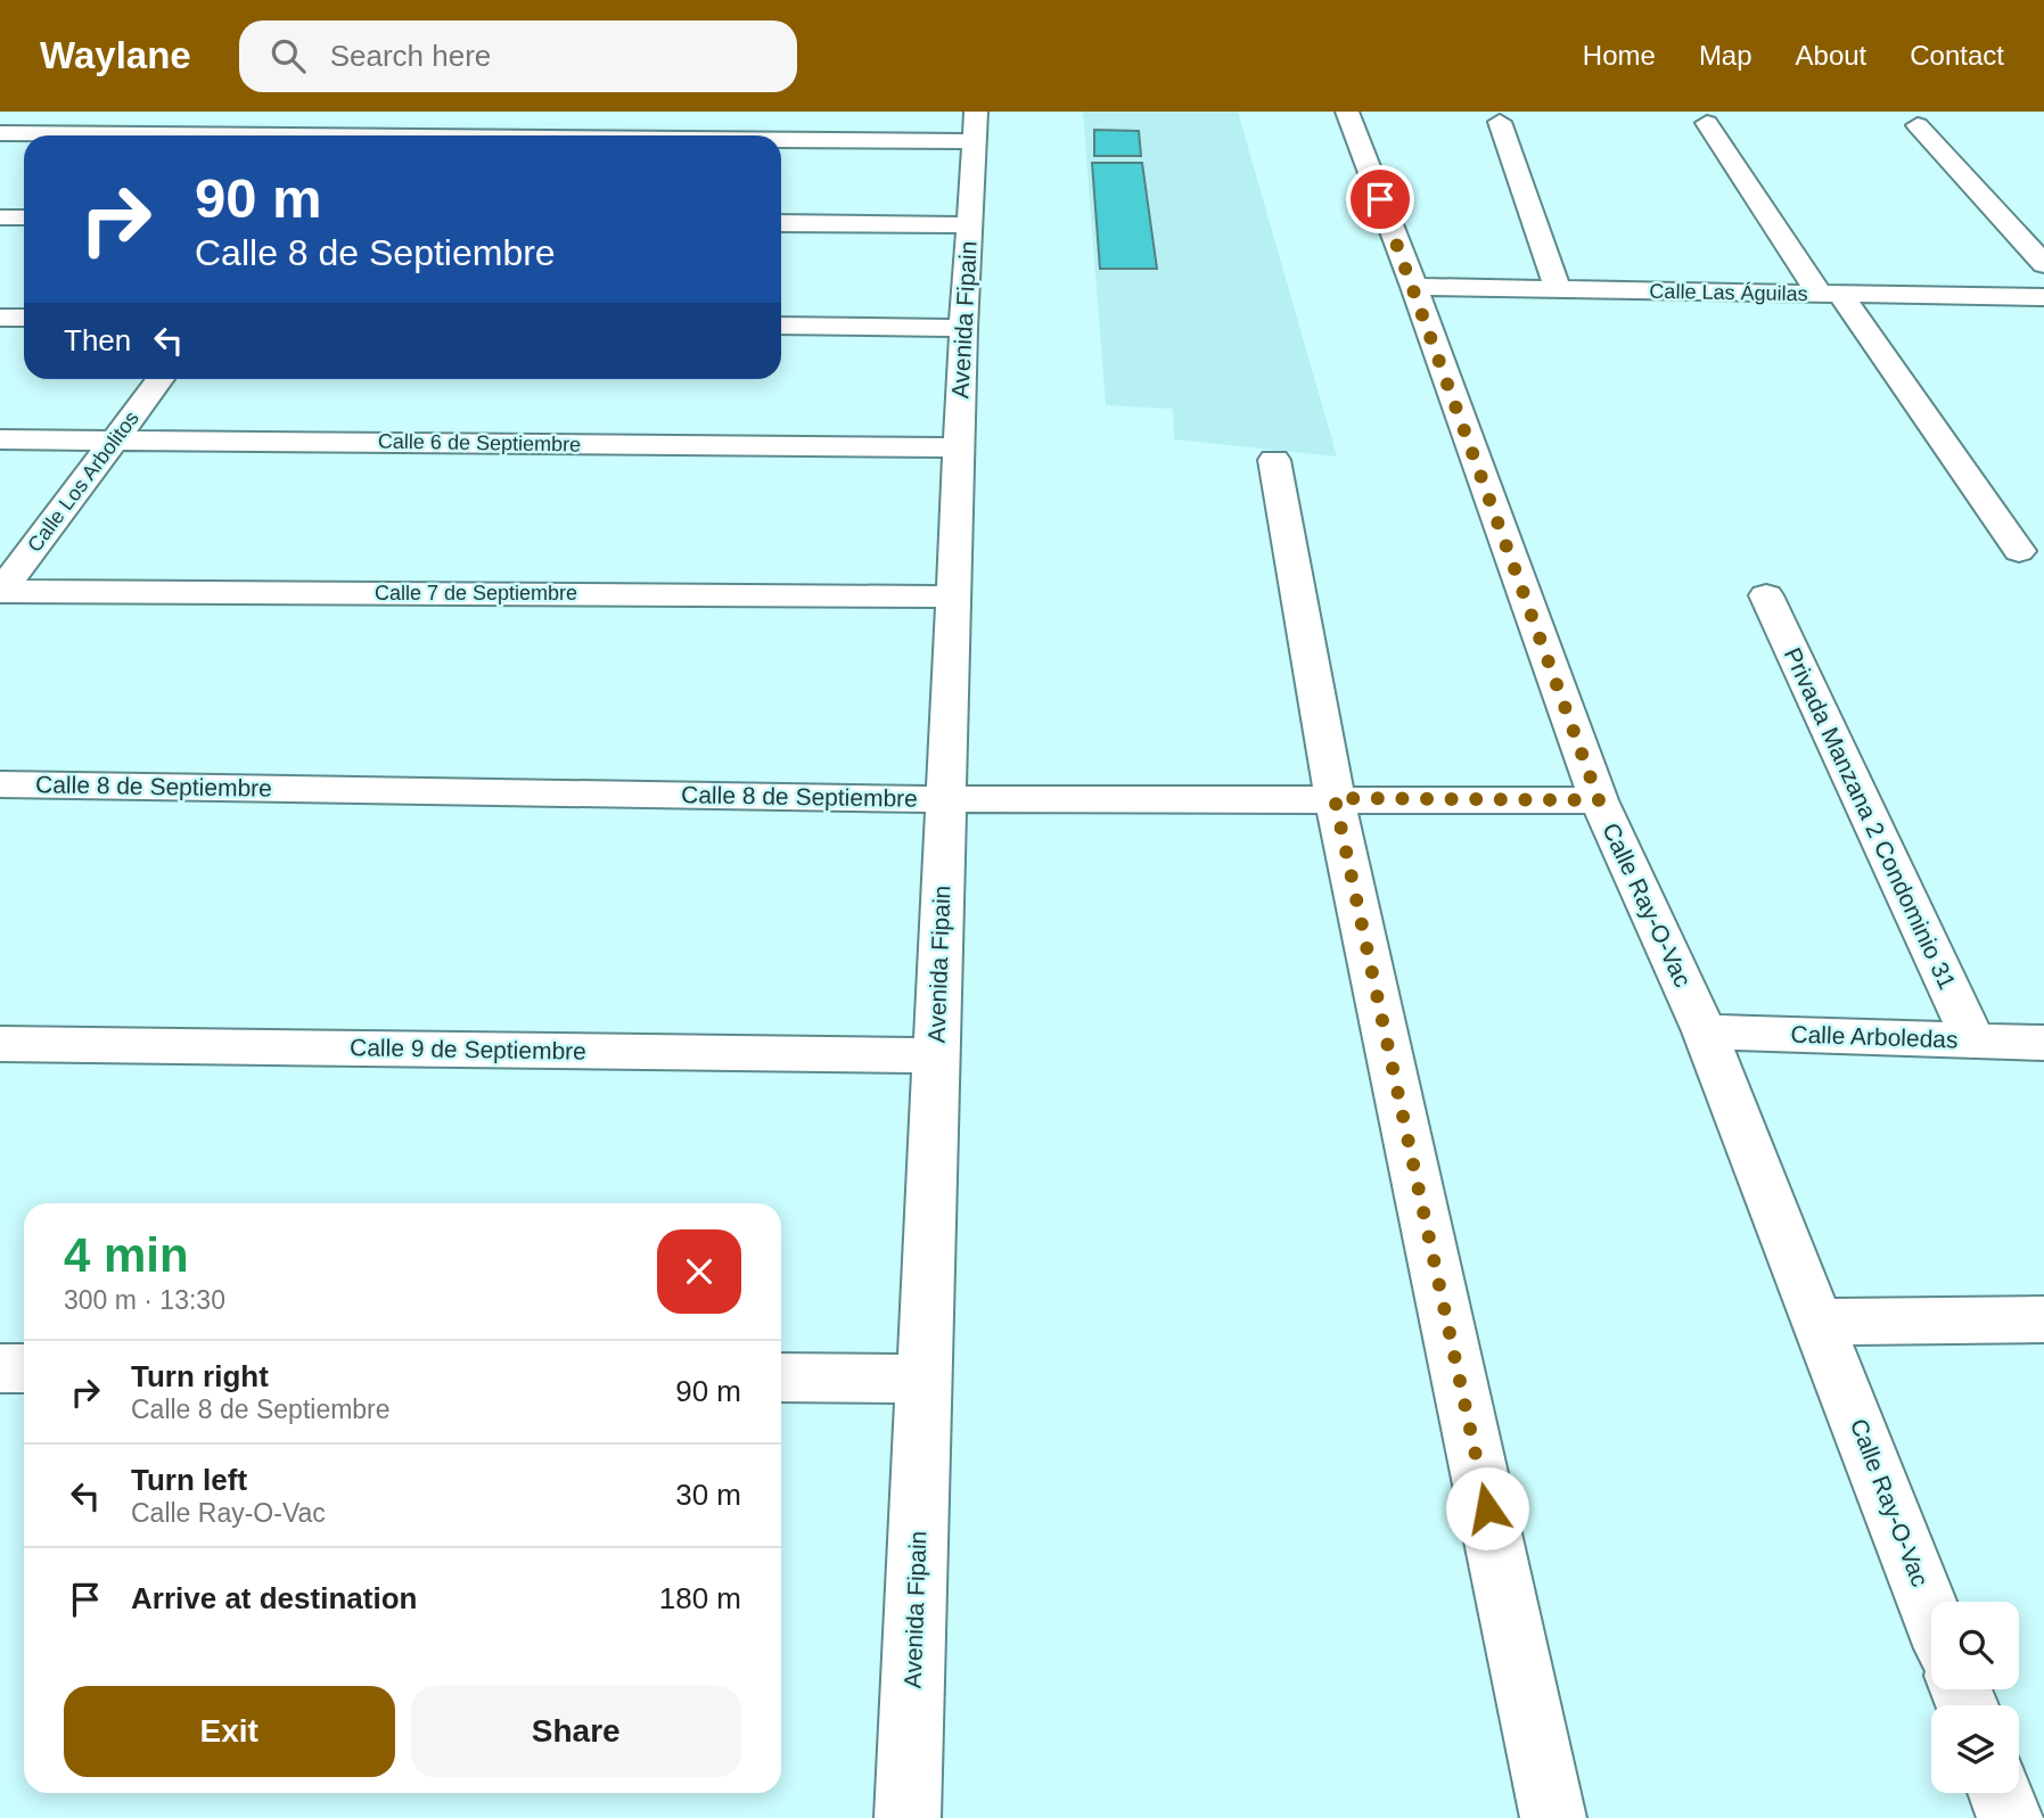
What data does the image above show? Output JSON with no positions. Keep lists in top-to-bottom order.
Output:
{
  "streets": {
    "street": [
      "Calle Las Águilas",
      "Avenida Fipain",
      "Calle 6 de Septiembre",
      "Calle Los Arbolitos",
      "Calle 7 de Septiembre",
      "Calle 8 de Septiembre",
      "Privada Manzana 2 Condominio 31",
      "Calle Ray-O-Vac",
      "Calle Arboledas",
      "Calle 9 de Septiembre"
    ]
  },
  "crossings": [
    ["Calle Las Águilas", "Calle Ray-O-Vac"],
    ["Avenida Fipain", "Calle 6 de Septiembre"],
    ["Avenida Fipain", "Calle 7 de Septiembre"],
    ["Avenida Fipain", "Calle 8 de Septiembre"],
    ["Avenida Fipain", "Calle 9 de Septiembre"],
    ["Calle 6 de Septiembre", "Calle Los Arbolitos"],
    ["Calle Los Arbolitos", "Calle 7 de Septiembre"],
    ["Calle 8 de Septiembre", "Calle Ray-O-Vac"],
    ["Privada Manzana 2 Condominio 31", "Calle Arboledas"],
    ["Calle Ray-O-Vac", "Calle Arboledas"]
  ],
  "page": {
    "header": "Waylane",
    "search": "Search here",
    "nav": [
      "Home",
      "Map",
      "About",
      "Contact"
    ],
    "turn": ["90 m", "Calle 8 de Septiembre"],
    "then": "Then",
    "heading": ["4 min", "300 m · 13:30"],
    "list": [
      {
        "name": "Turn right",
        "note": "Calle 8 de Septiembre",
        "value": "90 m"
      },
      {
        "name": "Turn left",
        "note": "Calle Ray-O-Vac",
        "value": "30 m"
      },
      {
        "name": "Arrive at destination",
        "value": "180 m"
      }
    ],
    "buttons": ["Exit", "Share"]
  }
}
